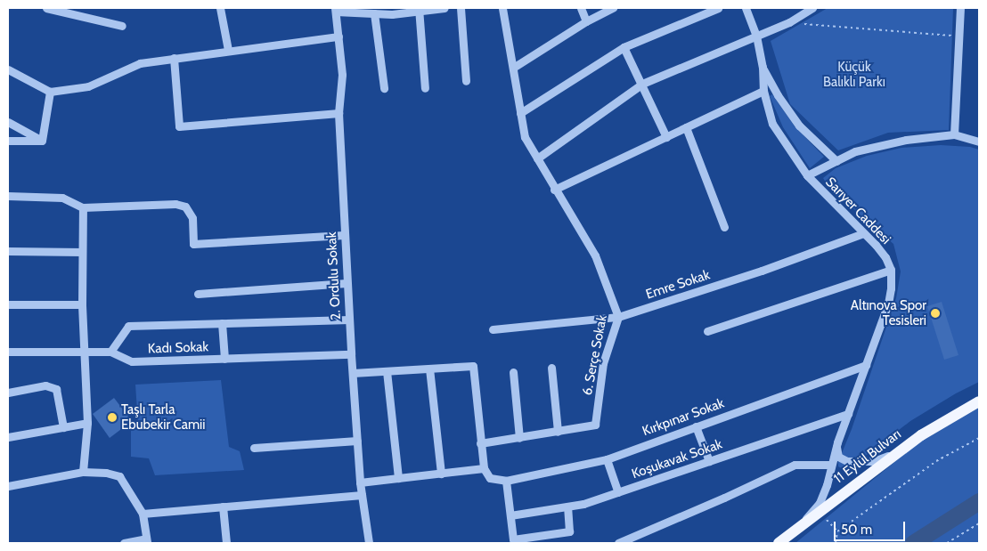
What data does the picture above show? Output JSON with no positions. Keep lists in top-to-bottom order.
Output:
{
  "streets": {
    "main road": ["11 Eylül Bulvarı"],
    "street": [
      "Sarıyer Caddesi",
      "2. Ordulu Sokak",
      "Emre Sokak",
      "Kadı Sokak",
      "6. Serçe Sokak",
      "Kırkpınar Sokak",
      "Koşukavak Sokak"
    ]
  },
  "crossings": [
    ["Sarıyer Caddesi", "Emre Sokak"],
    ["2. Ordulu Sokak", "Kadı Sokak"],
    ["Emre Sokak", "6. Serçe Sokak"]
  ],
  "parks": ["Küçük Balıklı Parkı"],
  "places": ["Altınova Spor Tesisleri", "Taşlı Tarla Ebubekir Camii"],
  "scale_bar": "50 m"
}
